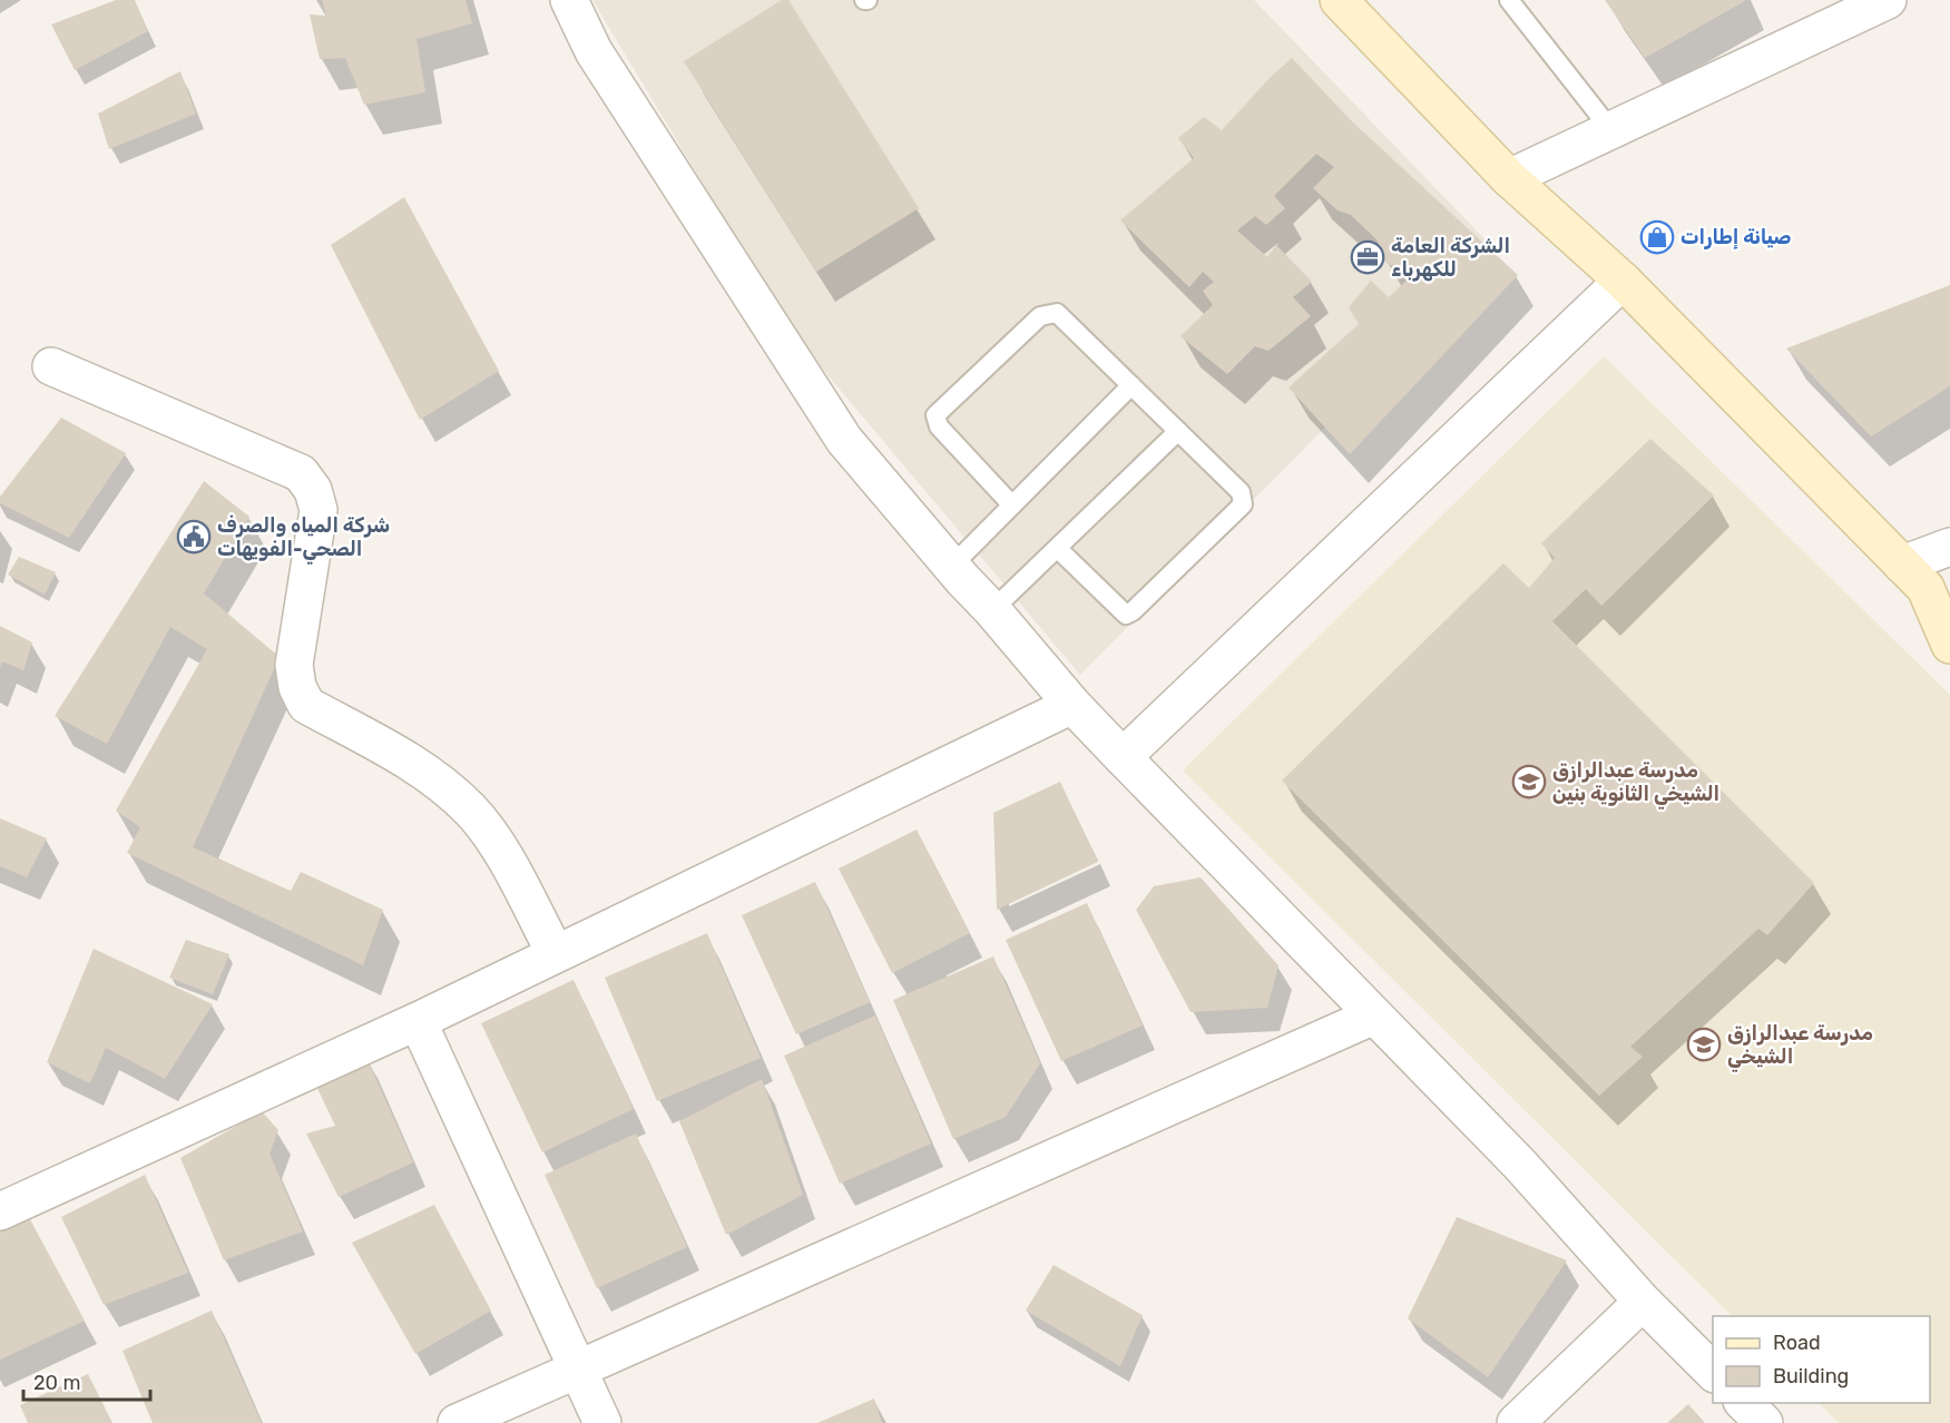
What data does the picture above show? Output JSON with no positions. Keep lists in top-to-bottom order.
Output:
{
  "places": {
    "shop": ["صيانة إطارات"],
    "office": ["الشركة العامة للكهرباء"],
    "public building": ["شركة المياه والصرف الصحي-الفويهات"],
    "school or university": ["مدرسة عبدالرازق الشيخي الثانوية بنين", "مدرسة عبدالرازق الشيخي"]
  },
  "legend": ["Road", "Building"],
  "scale_bar": "20 m"
}
